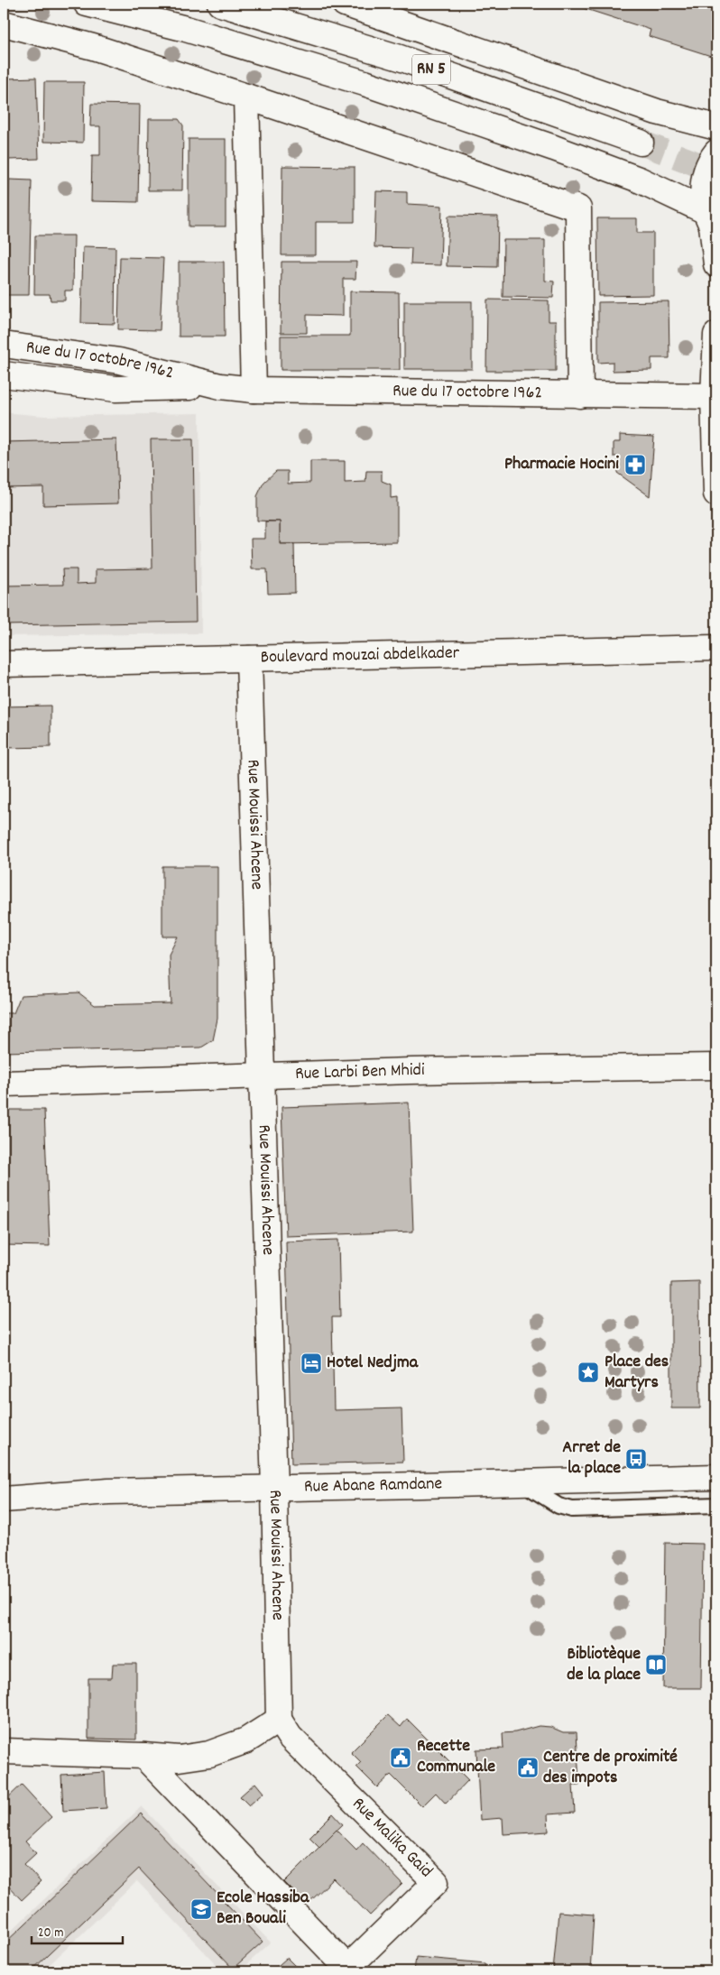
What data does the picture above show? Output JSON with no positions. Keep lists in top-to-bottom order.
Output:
{
  "streets": {
    "main road": [
      "RN 5",
      "Rue du 17 octobre 1962",
      "Boulevard mouzai abdelkader",
      "Rue Mouissi Ahcene",
      "Rue Larbi Ben Mhidi",
      "Rue Abane Ramdane",
      "Rue Malika Gaid"
    ]
  },
  "crossings": [
    ["Boulevard mouzai abdelkader", "Rue Mouissi Ahcene"],
    ["Rue Mouissi Ahcene", "Rue Larbi Ben Mhidi"],
    ["Rue Mouissi Ahcene", "Rue Abane Ramdane"],
    ["Rue Mouissi Ahcene", "Rue Malika Gaid"]
  ],
  "places": {
    "pharmacy": ["Pharmacie Hocini"],
    "hotel": ["Hotel Nedjma"],
    "place": ["Place des Martyrs"],
    "bus stop": ["Arret de la place"],
    "library": ["Bibliotèque de la place"],
    "public building": ["Recette Communale", "Centre de proximité des impots"],
    "school or university": ["Ecole Hassiba Ben Bouali"]
  },
  "scale_bar": "20 m"
}
